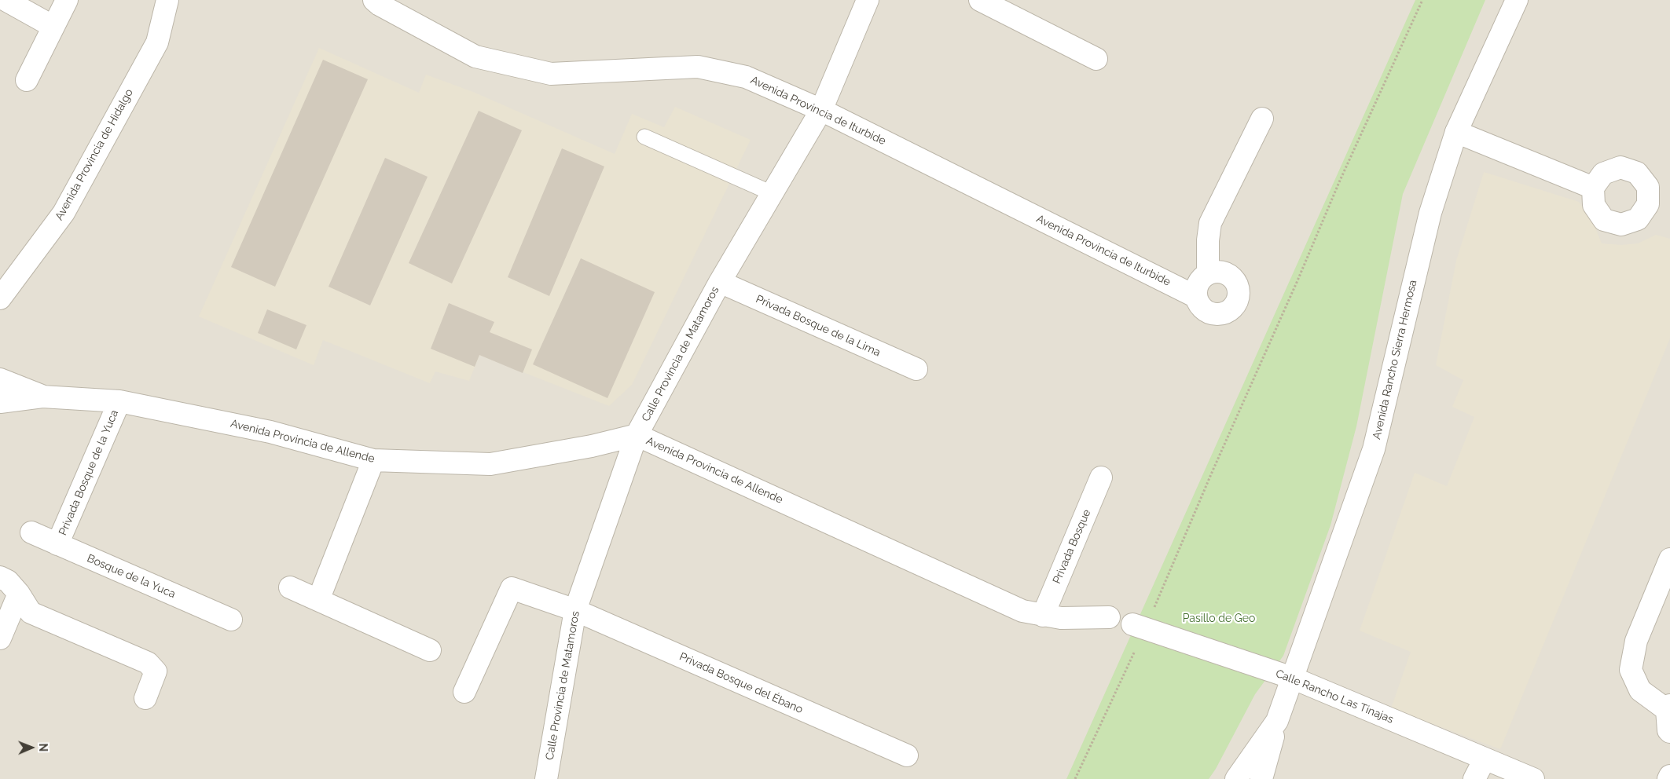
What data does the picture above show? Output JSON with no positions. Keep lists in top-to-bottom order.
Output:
{
  "streets": {
    "street": [
      "Avenida Provincia de Iturbide",
      "Avenida Provincia de Hidalgo",
      "Privada Bosque de la Lima",
      "Calle Provincia de Matamoros",
      "Avenida Rancho Sierra Hermosa",
      "Avenida Provincia de Allende",
      "Privada Bosque de la Yuca",
      "Privada Bosque",
      "Bosque de la Yuca",
      "Privada Bosque del Ébano",
      "Calle Rancho Las Tinajas"
    ]
  },
  "crossings": [
    ["Avenida Provincia de Iturbide", "Calle Provincia de Matamoros"],
    ["Privada Bosque de la Lima", "Calle Provincia de Matamoros"],
    ["Calle Provincia de Matamoros", "Avenida Provincia de Allende"],
    ["Calle Provincia de Matamoros", "Privada Bosque del Ébano"],
    ["Avenida Rancho Sierra Hermosa", "Calle Rancho Las Tinajas"],
    ["Avenida Provincia de Allende", "Privada Bosque de la Yuca"],
    ["Avenida Provincia de Allende", "Privada Bosque"],
    ["Privada Bosque de la Yuca", "Bosque de la Yuca"]
  ],
  "parks": ["Pasillo de Geo"],
  "north": "right"
}
